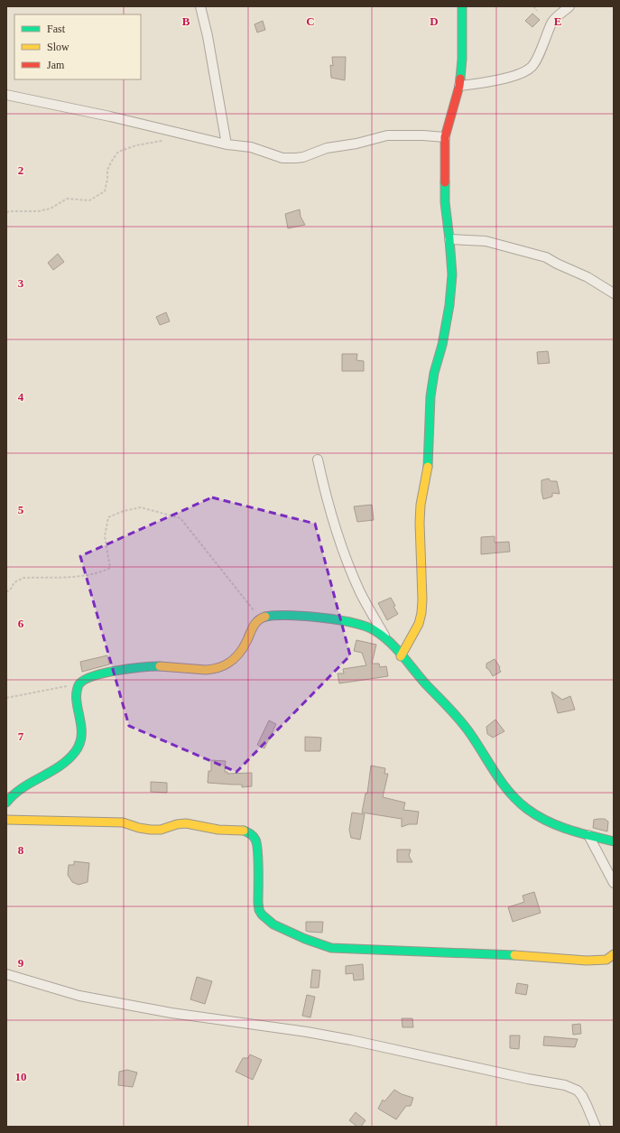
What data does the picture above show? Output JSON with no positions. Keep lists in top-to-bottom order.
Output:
{
  "legend": ["Fast", "Slow", "Jam"],
  "grid": {
    "columns": [
      "B",
      "C",
      "D",
      "E"
    ],
    "rows": [
      "2",
      "3",
      "4",
      "5",
      "6",
      "7",
      "8",
      "9",
      "10"
    ]
  }
}
